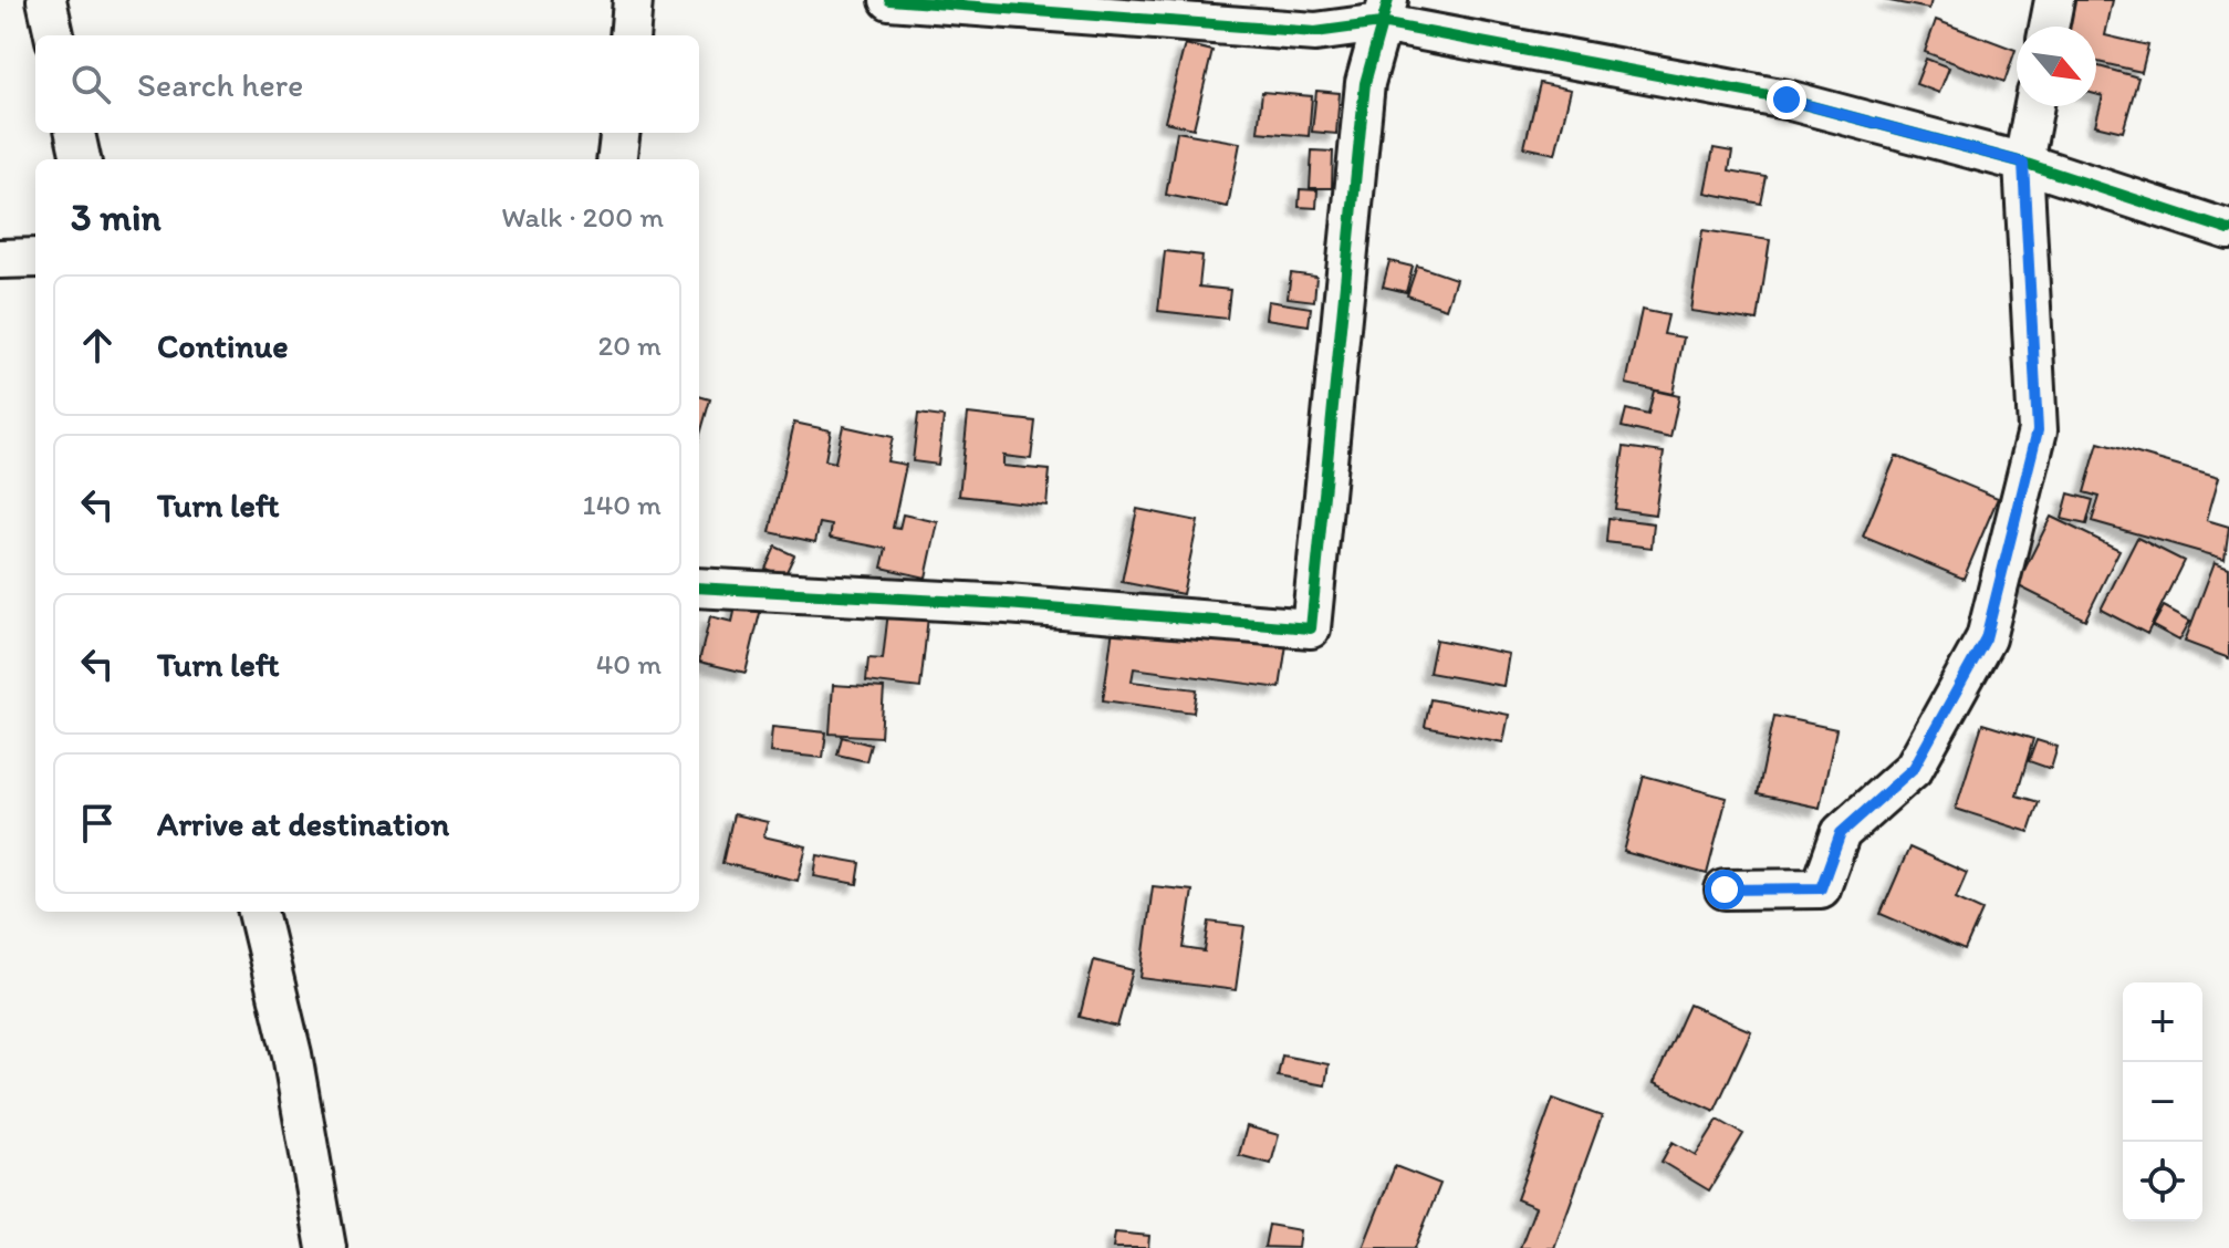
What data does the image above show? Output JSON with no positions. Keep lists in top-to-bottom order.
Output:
{
  "north": "bottom right",
  "page": {
    "search": "Search here",
    "heading": ["3 min", "Walk · 200 m"],
    "list": [
      ["Continue", "20 m"],
      ["Turn left", "140 m"],
      ["Turn left", "40 m"],
      "Arrive at destination"
    ],
    "map_buttons": ["+", "−"]
  }
}
